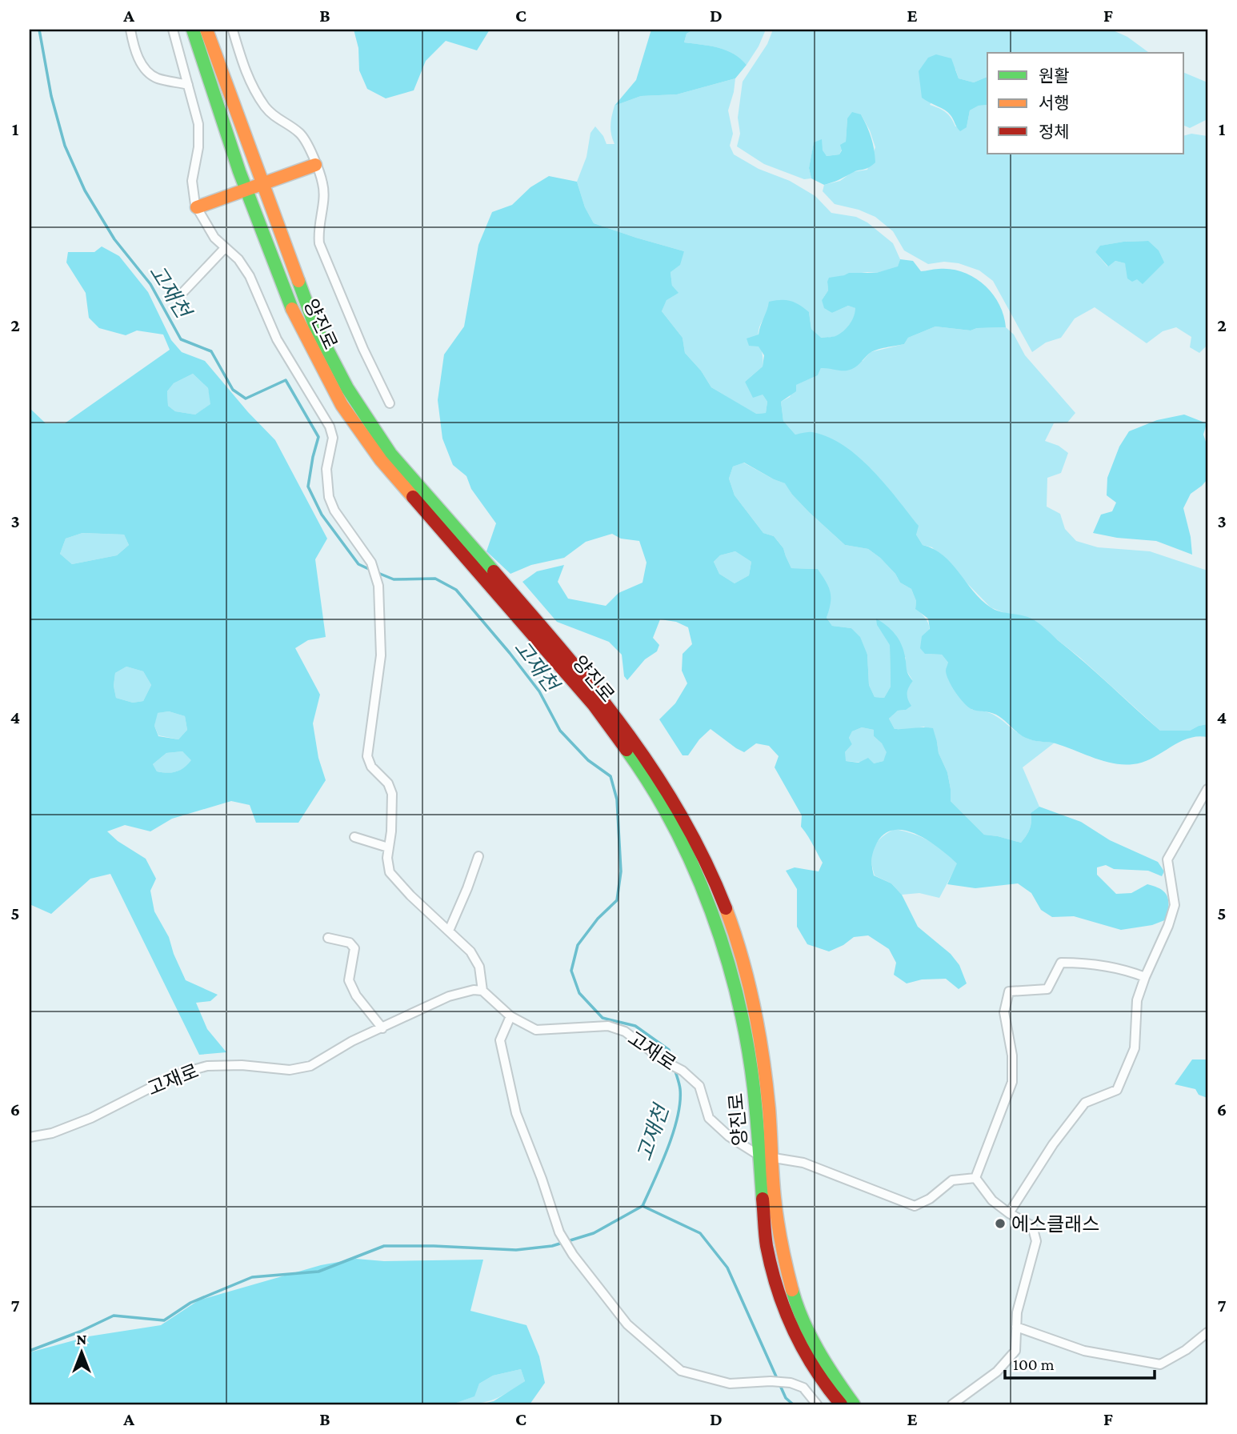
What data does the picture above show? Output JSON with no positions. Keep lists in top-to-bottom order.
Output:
{
  "streets": {
    "main road": ["양진로"],
    "street": ["고재로"]
  },
  "crossings": [
    ["양진로", "고재로"]
  ],
  "water": ["고재천"],
  "places": ["에스클래스"],
  "legend": ["원활", "서행", "정체"],
  "scale_bar": "100 m",
  "north": "top",
  "grid": {
    "columns": [
      "A",
      "B",
      "C",
      "D",
      "E",
      "F"
    ],
    "rows": [
      "1",
      "2",
      "3",
      "4",
      "5",
      "6",
      "7"
    ]
  }
}
